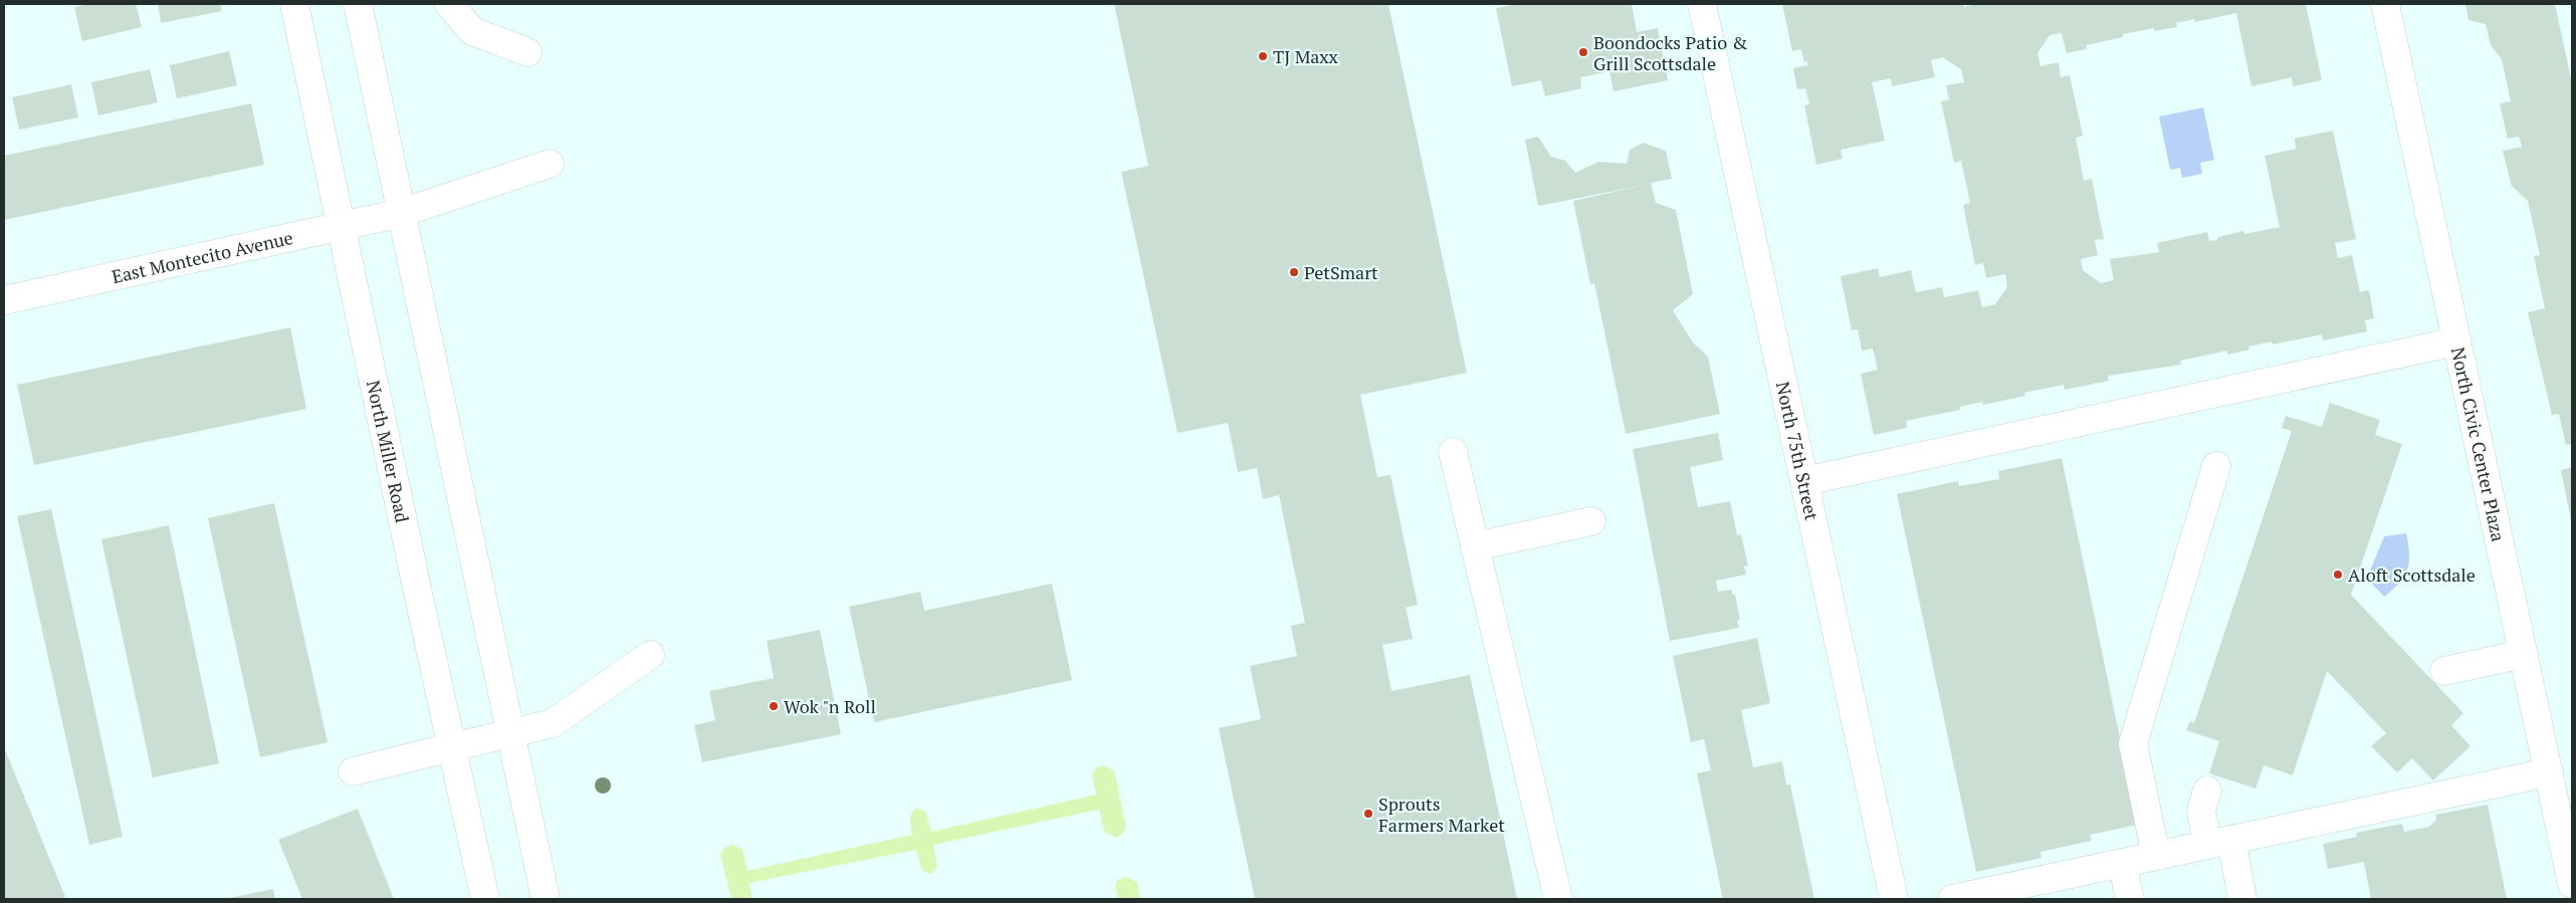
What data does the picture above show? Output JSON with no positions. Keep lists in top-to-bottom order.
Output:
{
  "streets": {
    "street": [
      "East Montecito Avenue",
      "North Civic Center Plaza",
      "North 75th Street",
      "North Miller Road"
    ]
  },
  "crossings": [
    ["East Montecito Avenue", "North Miller Road"]
  ],
  "places": [
    "Boondocks Patio & Grill Scottsdale",
    "TJ Maxx",
    "PetSmart",
    "Aloft Scottsdale",
    "Wok \"n Roll",
    "Sprouts Farmers Market"
  ]
}
